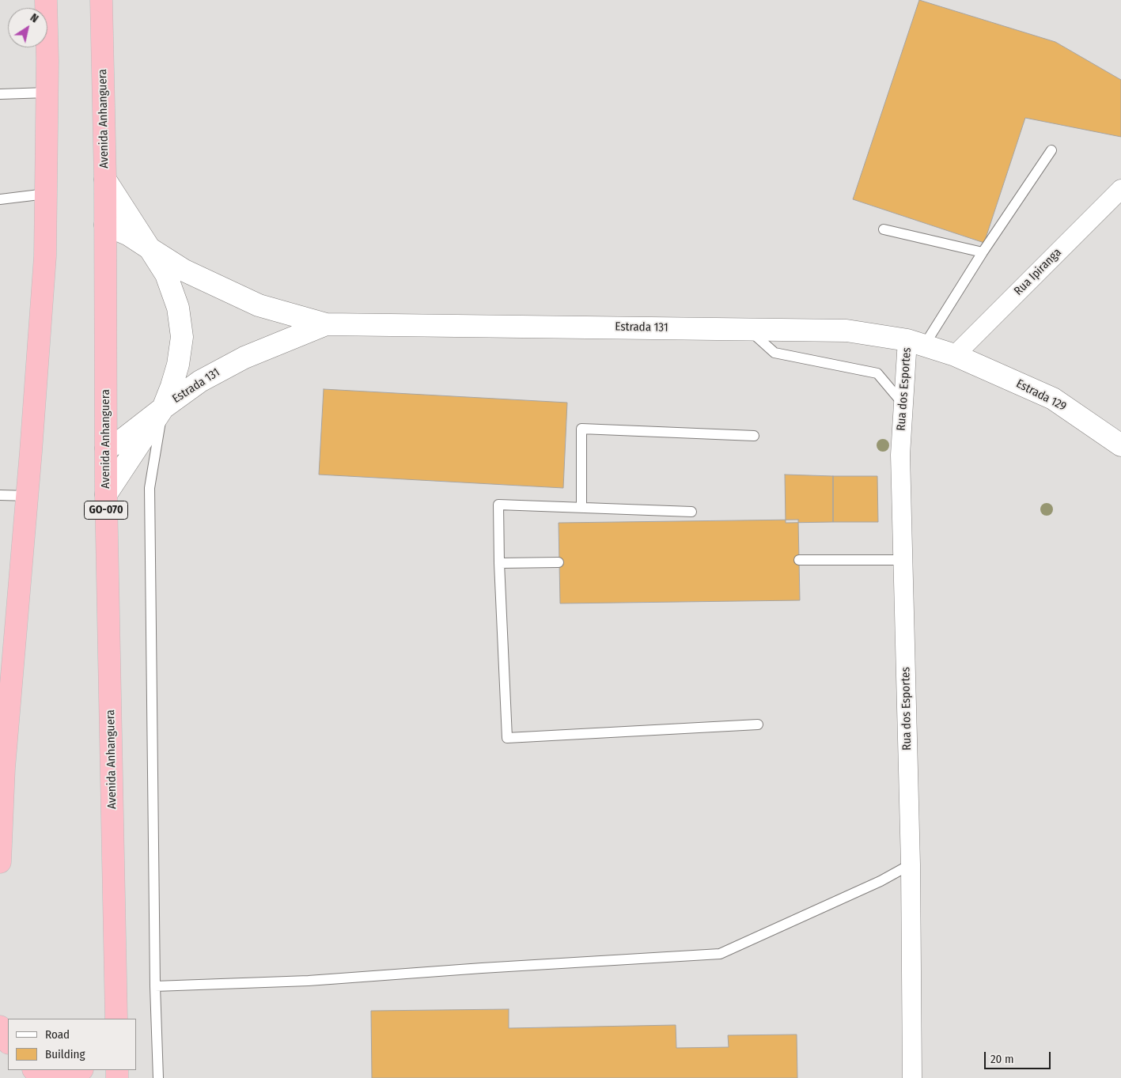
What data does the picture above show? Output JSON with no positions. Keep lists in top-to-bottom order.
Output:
{
  "streets": {
    "highway": ["Avenida Anhanguera", "GO-070"],
    "street": [
      "Rua Ipiranga",
      "Estrada 131",
      "Rua dos Esportes",
      "Estrada 129"
    ]
  },
  "crossings": [
    ["Avenida Anhanguera", "Estrada 131"],
    ["Rua Ipiranga", "Estrada 131"],
    ["Rua Ipiranga", "Estrada 129"],
    ["Estrada 131", "Rua dos Esportes"],
    ["Estrada 131", "Estrada 129"]
  ],
  "legend": ["Road", "Building"],
  "scale_bar": "20 m",
  "north": "top right"
}
